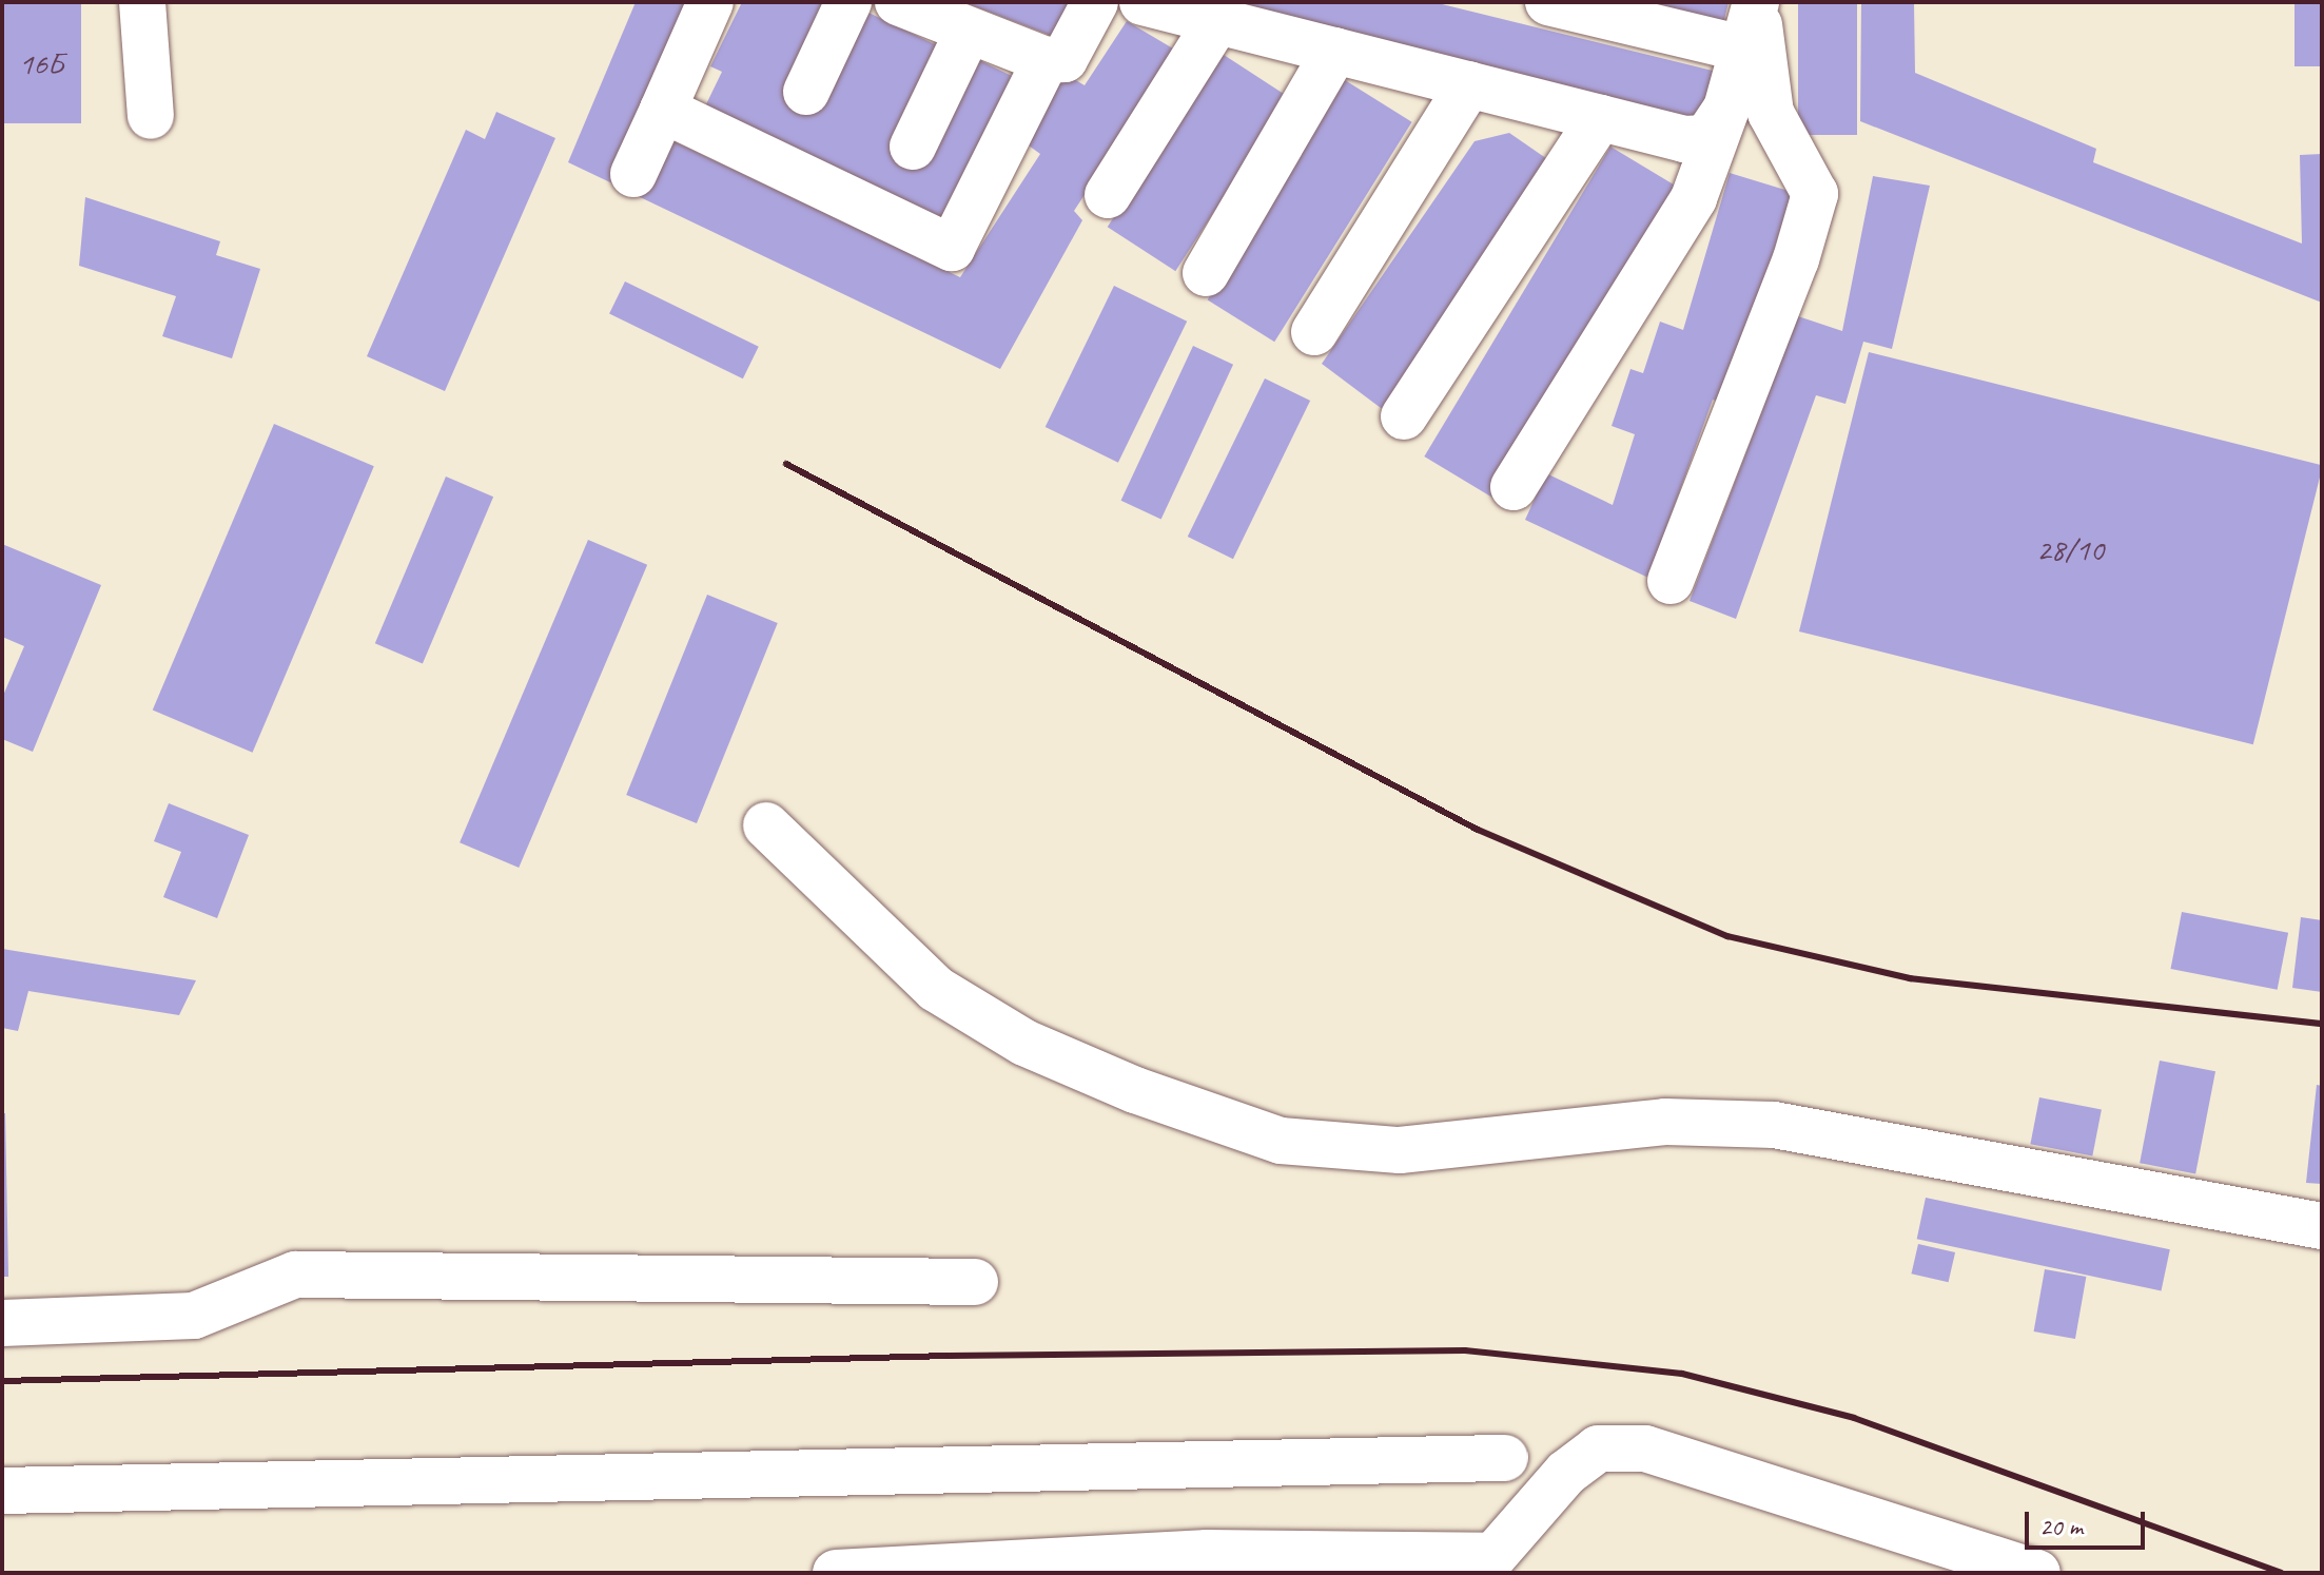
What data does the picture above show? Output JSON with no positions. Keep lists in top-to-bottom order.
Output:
{
  "house_numbers": ["16Б", "28/10"],
  "scale_bar": "20 m"
}
